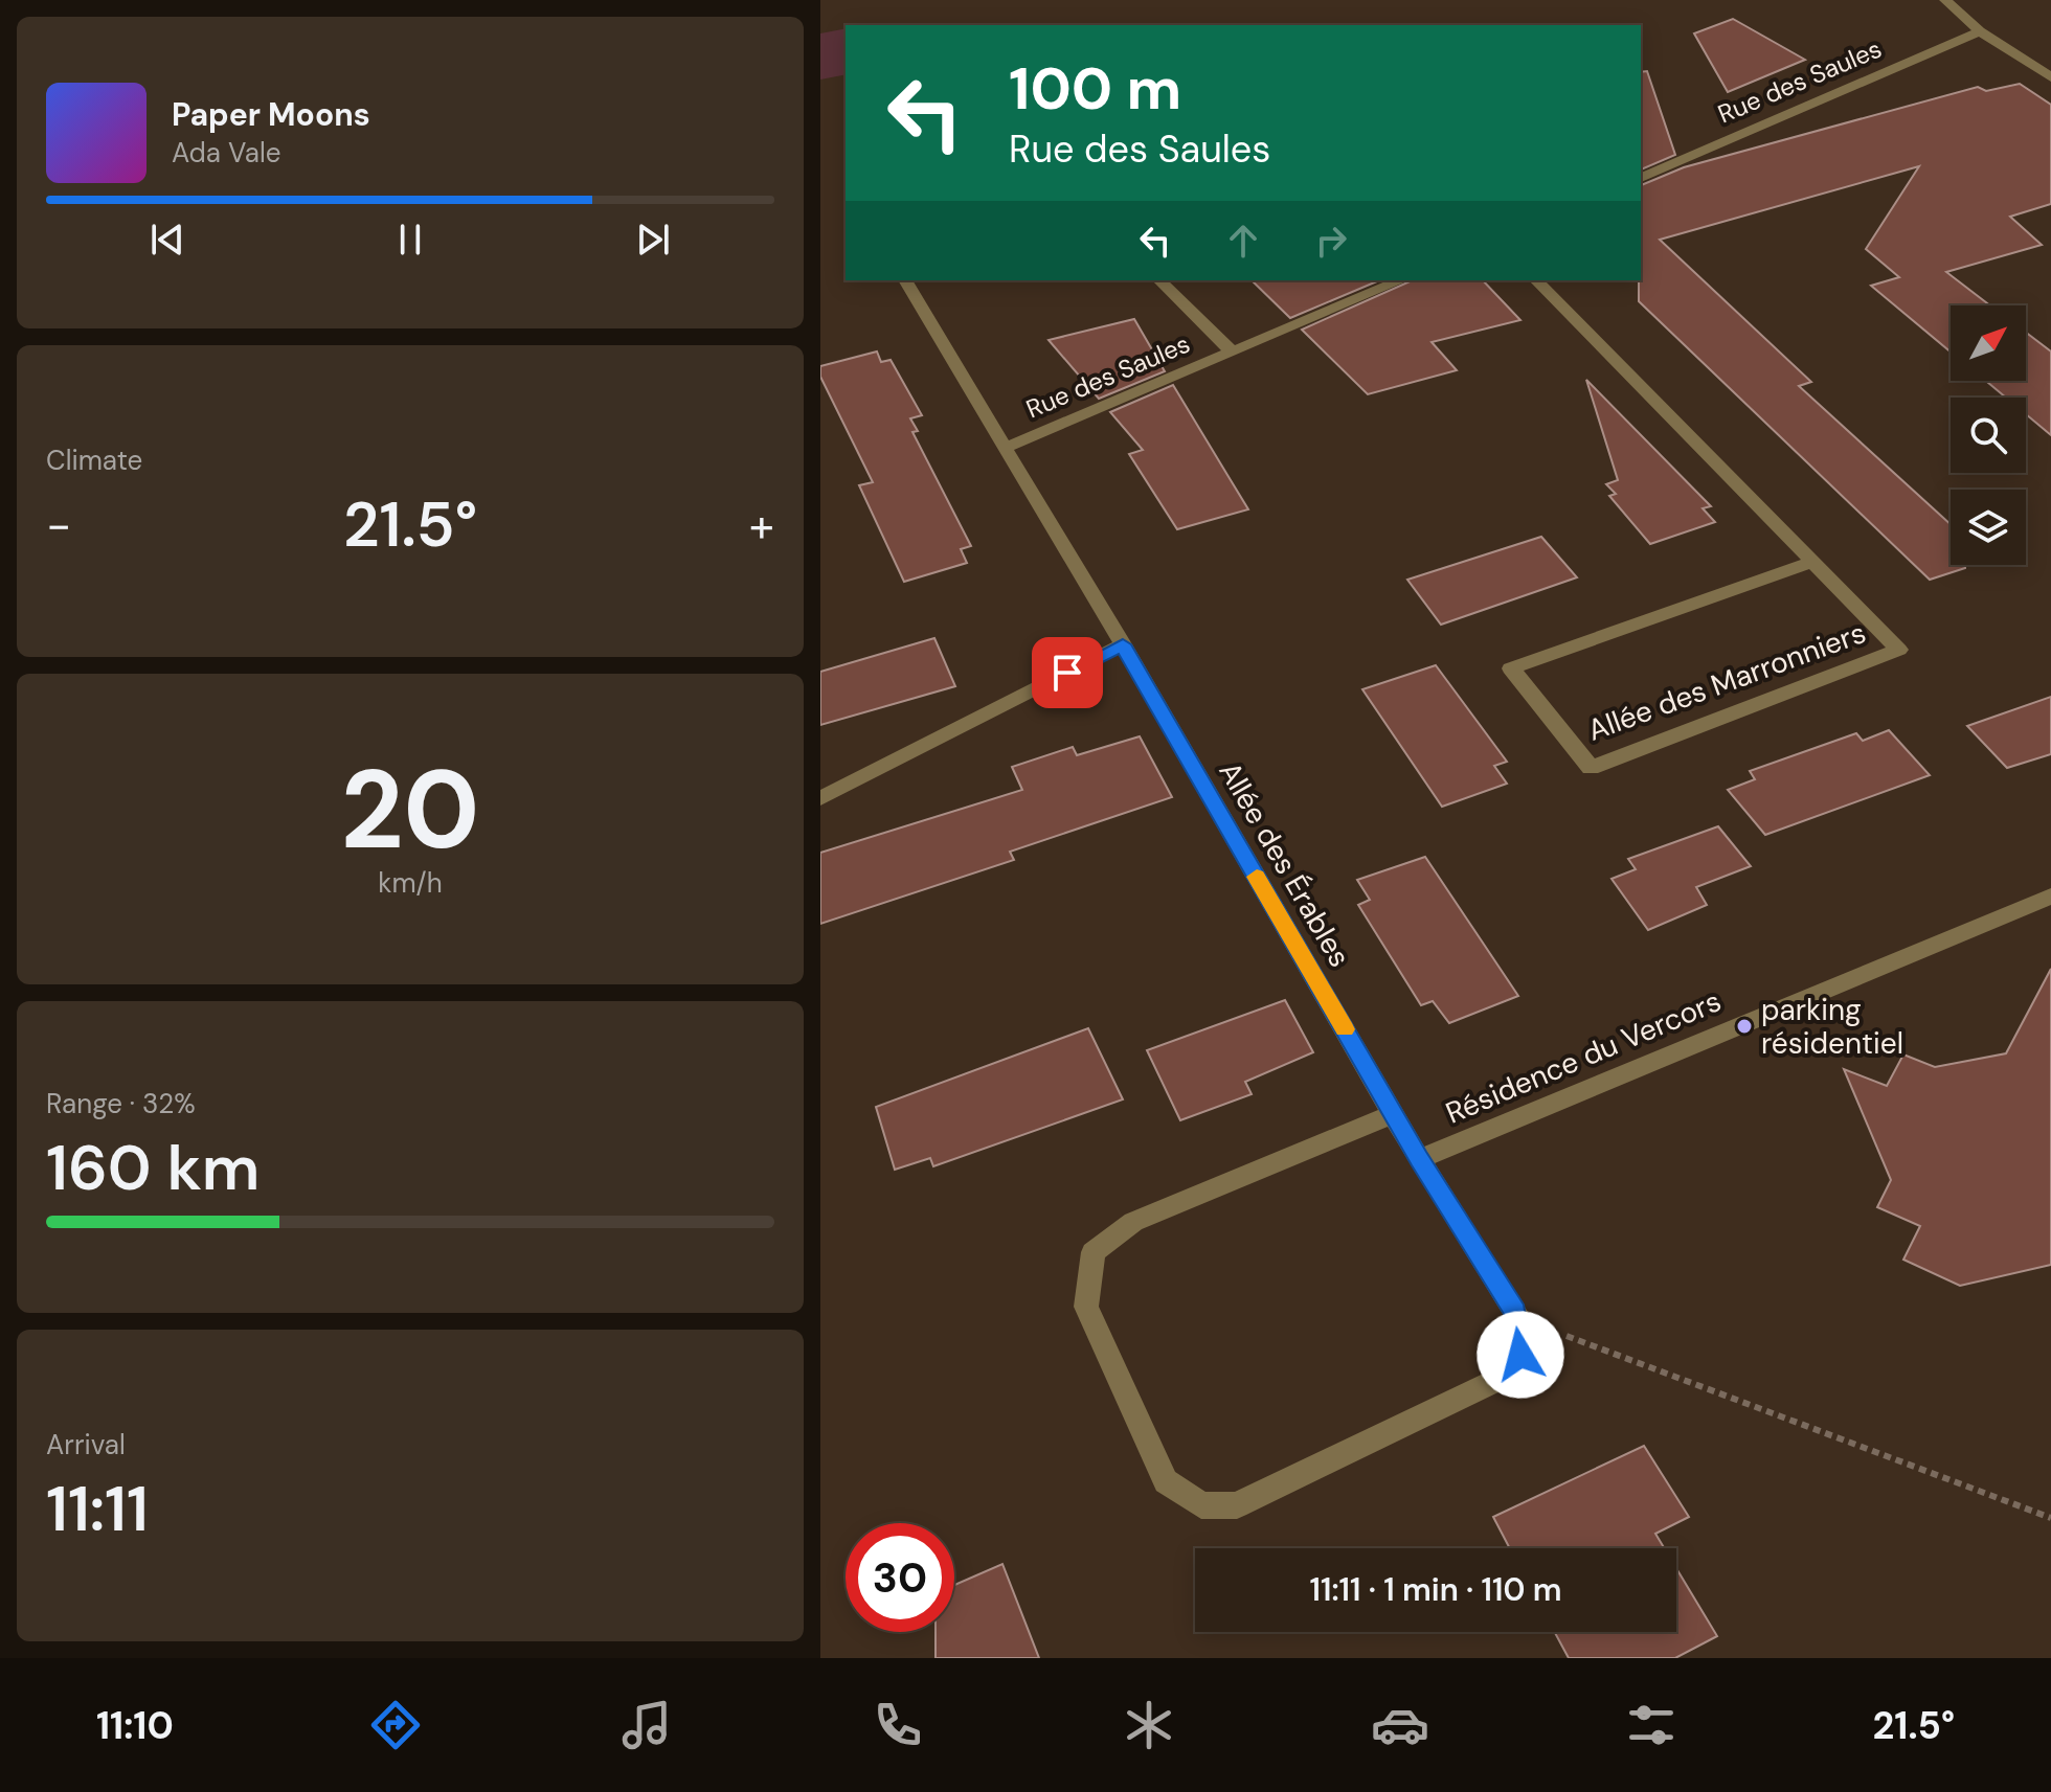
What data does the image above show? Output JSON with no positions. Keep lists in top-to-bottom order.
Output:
{
  "streets": {
    "street": [
      "Rue des Saules",
      "Allée des Marronniers",
      "Allée des Érables",
      "Résidence du Vercors"
    ]
  },
  "crossings": [
    ["Rue des Saules", "Allée des Érables"],
    ["Allée des Érables", "Résidence du Vercors"]
  ],
  "places": ["parking résidentiel"],
  "north": "top right",
  "page": {
    "turn": ["100 m", "Rue des Saules"],
    "song": ["Paper Moons", "Ada Vale"],
    "tile": [
      "Climate",
      ["20", "km/h"],
      ["Range · 32%", "160 km"],
      ["Arrival", "11:11"]
    ],
    "heat": ["−", "21.5°", "+"],
    "limit": "30",
    "trip": "11:11 · 1 min · 110 m",
    "tabs": ["11:10", "21.5°"]
  }
}
